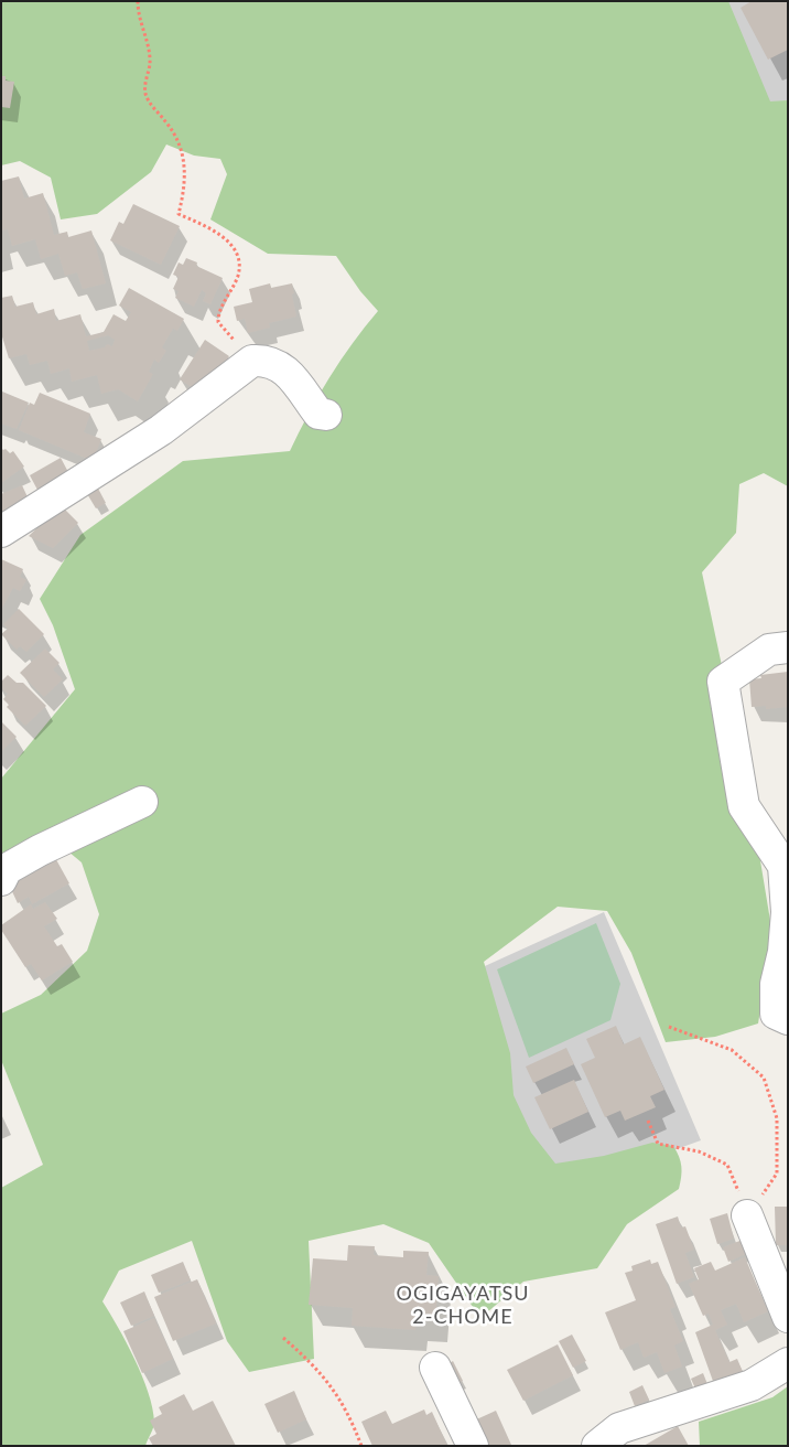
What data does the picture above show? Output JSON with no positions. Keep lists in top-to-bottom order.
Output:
{
  "districts": ["OGIGAYATSU 2-CHOME"]
}
